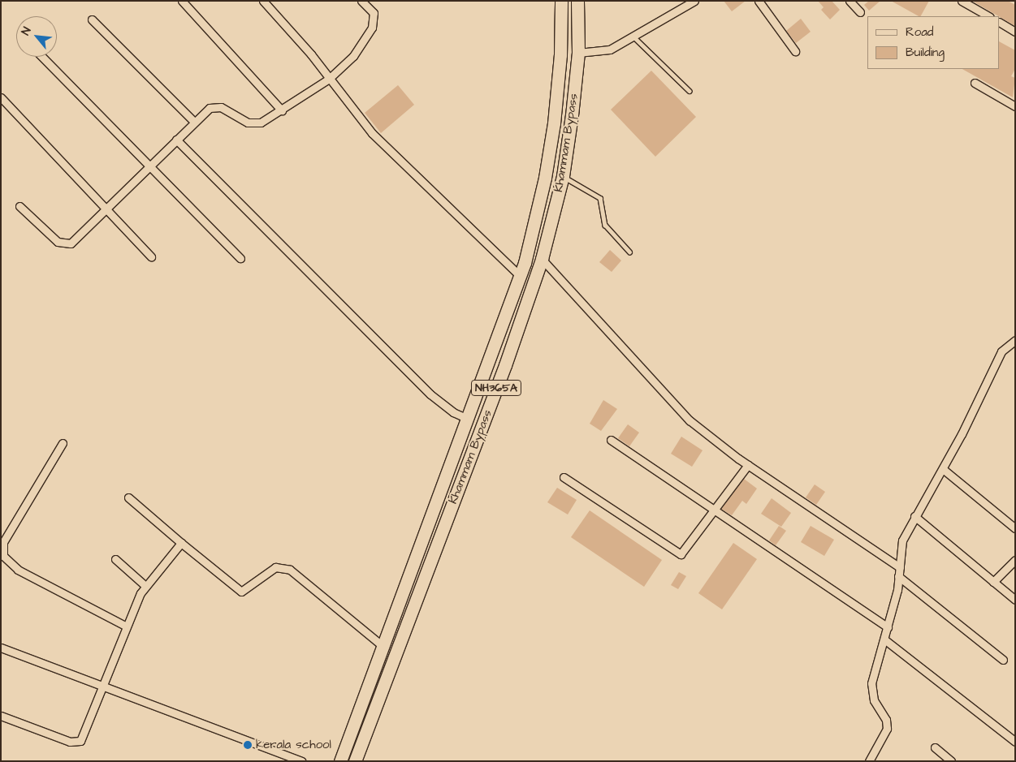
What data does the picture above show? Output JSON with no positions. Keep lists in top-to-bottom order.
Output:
{
  "streets": {
    "highway": ["Khammam Bypass", "NH365A"]
  },
  "places": ["kerala school"],
  "legend": ["Road", "Building"],
  "north": "top left"
}
